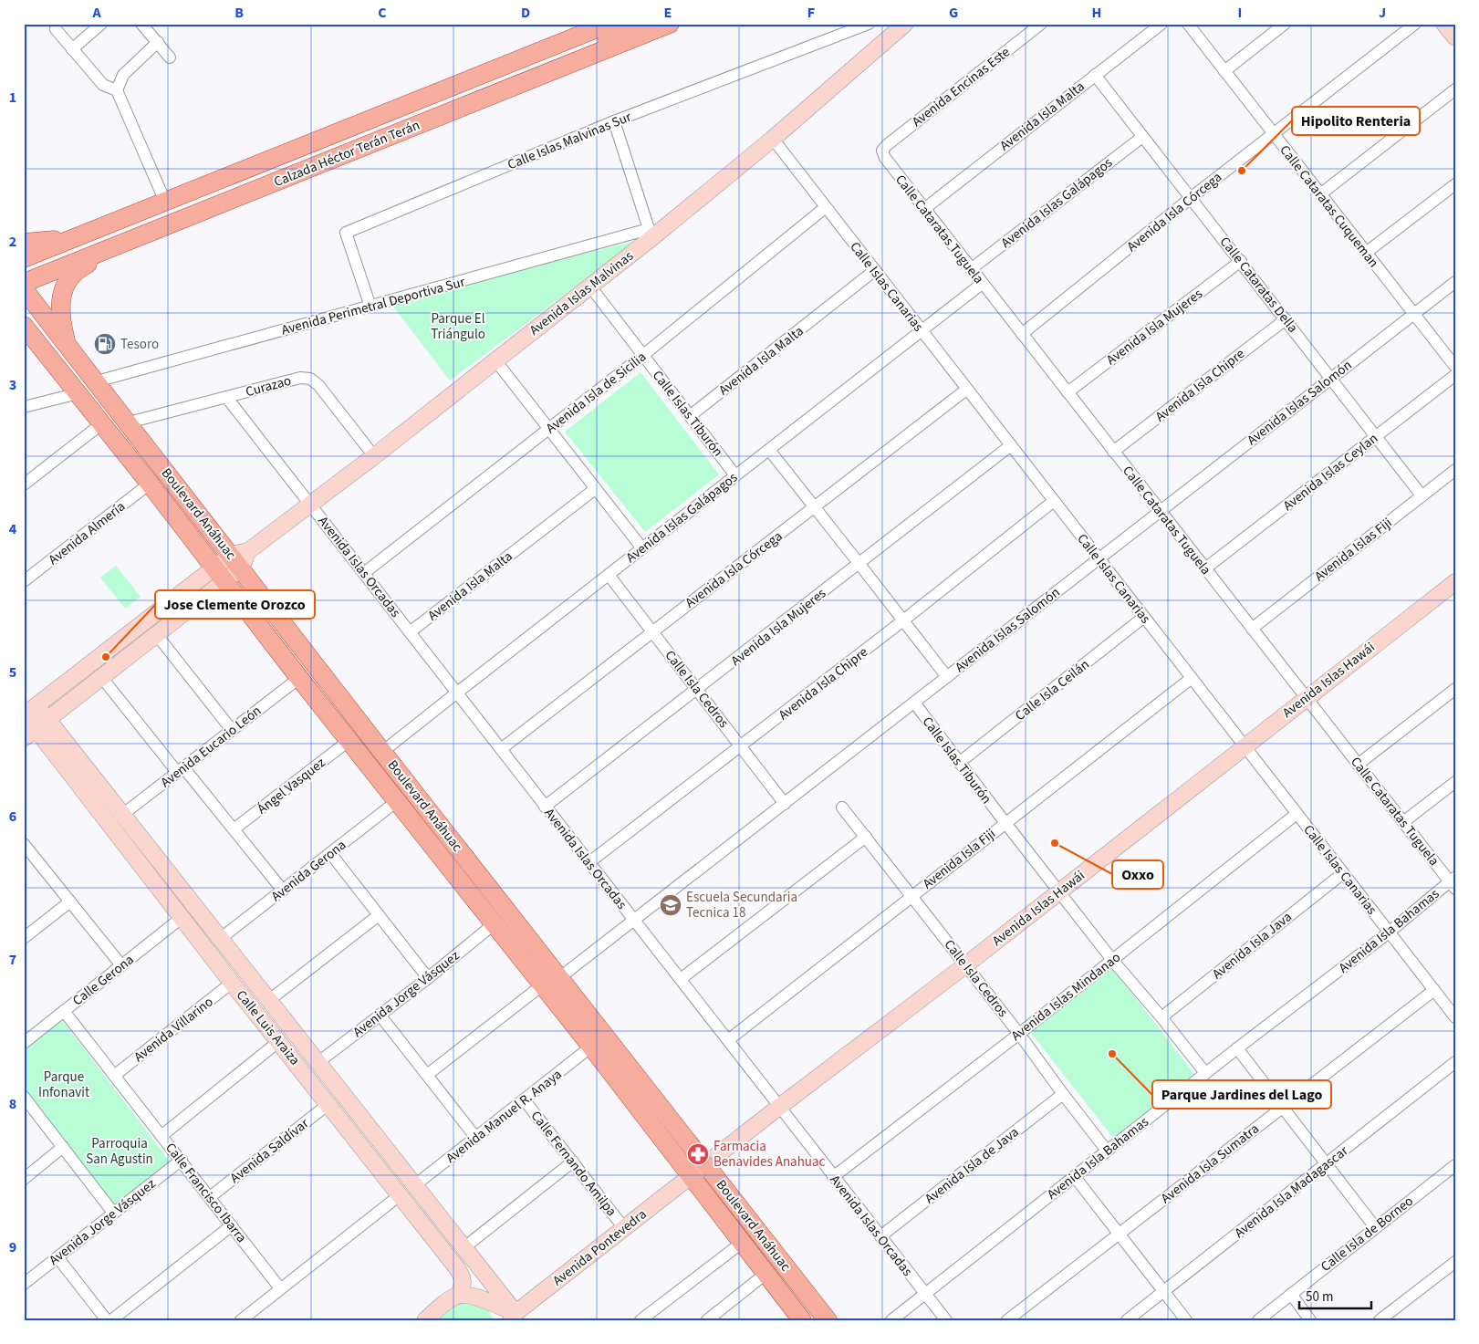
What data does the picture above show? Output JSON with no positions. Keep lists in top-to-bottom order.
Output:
{
  "streets": {
    "main road": ["Calzada Héctor Terán Terán", "Boulevard Anáhuac"],
    "street": [
      "Avenida Encinas Este",
      "Avenida Isla Malta",
      "Calle Islas Malvinas Sur",
      "Avenida Islas Galápagos",
      "Calle Cataratas Cuqueman",
      "Avenida Isla Córcega",
      "Calle Cataratas Tuguela",
      "Calle Cataratas Della",
      "Calle Islas Canarias",
      "Avenida Islas Malvinas",
      "Avenida Perimetral Deportiva Sur",
      "Avenida Isla Mujeres",
      "Avenida Isla Chipre",
      "Curazao",
      "Avenida Isla de Sicilia",
      "Avenida Islas Salomón",
      "Calle Islas Tiburón",
      "Avenida Islas Ceylan",
      "Avenida Almería",
      "Avenida Islas Fiji",
      "Avenida Islas Orcadas",
      "Avenida Islas Hawái",
      "Calle Isla Cedros",
      "Calle Isla Ceilán",
      "Avenida Eucario León",
      "Ángel Vasquez",
      "Avenida Isla Fiji",
      "Avenida Gerona",
      "Avenida Isla Bahamas",
      "Avenida Isla Java",
      "Calle Gerona",
      "Avenida Jorge Vásquez",
      "Avenida Islas Mindanao",
      "Calle Luis Araiza",
      "Avenida Villarino",
      "Avenida Manuel R. Anaya",
      "Avenida Saldívar",
      "Calle Fernando Amilpa",
      "Avenida Isla Sumatra",
      "Avenida Isla de Java",
      "Avenida Isla Madagascar",
      "Calle Francisco Ibarra",
      "Calle Isla de Borneo",
      "Avenida Pontevedra"
    ]
  },
  "crossings": [
    ["Avenida Encinas Este", "Calle Cataratas Tuguela"],
    ["Avenida Isla Malta", "Calle Cataratas Tuguela"],
    ["Avenida Isla Malta", "Calle Cataratas Della"],
    ["Avenida Isla Malta", "Calle Islas Canarias"],
    ["Avenida Isla Malta", "Calle Islas Tiburón"],
    ["Avenida Isla Malta", "Avenida Islas Orcadas"],
    ["Calle Islas Malvinas Sur", "Avenida Perimetral Deportiva Sur"],
    ["Avenida Islas Galápagos", "Calle Cataratas Tuguela"],
    ["Avenida Islas Galápagos", "Calle Cataratas Della"],
    ["Avenida Islas Galápagos", "Calle Islas Canarias"],
    ["Avenida Islas Galápagos", "Calle Islas Tiburón"],
    ["Avenida Islas Galápagos", "Boulevard Anáhuac"],
    ["Avenida Islas Galápagos", "Avenida Islas Orcadas"],
    ["Avenida Islas Galápagos", "Calle Isla Cedros"],
    ["Calle Cataratas Cuqueman", "Avenida Isla Córcega"],
    ["Calle Cataratas Cuqueman", "Avenida Islas Salomón"],
    ["Avenida Isla Córcega", "Calle Cataratas Tuguela"],
    ["Avenida Isla Córcega", "Calle Cataratas Della"],
    ["Avenida Isla Córcega", "Calle Islas Canarias"],
    ["Avenida Isla Córcega", "Avenida Islas Orcadas"],
    ["Avenida Isla Córcega", "Calle Isla Cedros"],
    ["Calle Cataratas Tuguela", "Avenida Isla Mujeres"],
    ["Calle Cataratas Tuguela", "Avenida Isla Chipre"],
    ["Calle Cataratas Tuguela", "Avenida Islas Salomón"],
    ["Calle Cataratas Tuguela", "Avenida Islas Ceylan"],
    ["Calle Cataratas Tuguela", "Avenida Islas Fiji"],
    ["Calle Cataratas Tuguela", "Avenida Islas Hawái"],
    ["Calle Cataratas Tuguela", "Avenida Isla Bahamas"],
    ["Calle Cataratas Della", "Avenida Isla Mujeres"],
    ["Calle Cataratas Della", "Avenida Isla Chipre"],
    ["Calle Cataratas Della", "Avenida Islas Salomón"],
    ["Calle Cataratas Della", "Avenida Islas Ceylan"],
    ["Calle Cataratas Della", "Avenida Islas Fiji"],
    ["Calle Islas Canarias", "Avenida Islas Malvinas"],
    ["Calle Islas Canarias", "Avenida Isla Mujeres"],
    ["Calle Islas Canarias", "Avenida Isla Chipre"],
    ["Calle Islas Canarias", "Avenida Isla de Sicilia"],
    ["Calle Islas Canarias", "Avenida Islas Salomón"],
    ["Calle Islas Canarias", "Avenida Islas Hawái"],
    ["Calle Islas Canarias", "Calle Isla Ceilán"],
    ["Calle Islas Canarias", "Avenida Isla Fiji"],
    ["Calle Islas Canarias", "Avenida Isla Bahamas"],
    ["Calle Islas Canarias", "Avenida Isla Java"],
    ["Calle Islas Canarias", "Avenida Islas Mindanao"],
    ["Calle Islas Canarias", "Avenida Isla Sumatra"],
    ["Avenida Islas Malvinas", "Avenida Perimetral Deportiva Sur"],
    ["Avenida Islas Malvinas", "Curazao"],
    ["Avenida Islas Malvinas", "Calle Islas Tiburón"],
    ["Avenida Islas Malvinas", "Boulevard Anáhuac"],
    ["Avenida Islas Malvinas", "Avenida Islas Orcadas"],
    ["Avenida Perimetral Deportiva Sur", "Boulevard Anáhuac"],
    ["Avenida Isla Mujeres", "Avenida Islas Orcadas"],
    ["Avenida Isla Mujeres", "Calle Isla Cedros"],
    ["Avenida Isla Chipre", "Avenida Islas Orcadas"],
    ["Avenida Isla Chipre", "Calle Isla Cedros"],
    ["Curazao", "Boulevard Anáhuac"],
    ["Curazao", "Avenida Islas Orcadas"],
    ["Avenida Isla de Sicilia", "Calle Islas Tiburón"],
    ["Avenida Isla de Sicilia", "Avenida Islas Orcadas"],
    ["Avenida Islas Salomón", "Calle Islas Tiburón"],
    ["Avenida Islas Salomón", "Boulevard Anáhuac"],
    ["Avenida Islas Salomón", "Avenida Islas Orcadas"],
    ["Avenida Islas Salomón", "Calle Isla Cedros"],
    ["Calle Islas Tiburón", "Avenida Islas Hawái"],
    ["Calle Islas Tiburón", "Calle Isla Ceilán"],
    ["Calle Islas Tiburón", "Avenida Isla Fiji"],
    ["Calle Islas Tiburón", "Avenida Isla Bahamas"],
    ["Calle Islas Tiburón", "Avenida Isla Java"],
    ["Calle Islas Tiburón", "Avenida Islas Mindanao"],
    ["Boulevard Anáhuac", "Avenida Almería"],
    ["Boulevard Anáhuac", "Avenida Islas Hawái"],
    ["Boulevard Anáhuac", "Avenida Eucario León"],
    ["Boulevard Anáhuac", "Ángel Vasquez"],
    ["Boulevard Anáhuac", "Avenida Gerona"],
    ["Boulevard Anáhuac", "Avenida Jorge Vásquez"],
    ["Boulevard Anáhuac", "Avenida Manuel R. Anaya"],
    ["Boulevard Anáhuac", "Avenida Pontevedra"],
    ["Avenida Islas Orcadas", "Avenida Islas Hawái"],
    ["Avenida Islas Orcadas", "Avenida Isla Fiji"],
    ["Avenida Islas Orcadas", "Avenida Isla Bahamas"],
    ["Avenida Islas Orcadas", "Avenida Islas Mindanao"],
    ["Avenida Islas Orcadas", "Avenida Isla de Java"],
    ["Avenida Islas Hawái", "Calle Isla Cedros"],
    ["Avenida Islas Hawái", "Avenida Pontevedra"],
    ["Calle Isla Cedros", "Avenida Isla Fiji"],
    ["Calle Isla Cedros", "Avenida Isla Bahamas"],
    ["Calle Isla Cedros", "Avenida Islas Mindanao"],
    ["Calle Isla Cedros", "Avenida Isla de Java"],
    ["Avenida Eucario León", "Calle Luis Araiza"],
    ["Avenida Gerona", "Calle Luis Araiza"],
    ["Calle Gerona", "Calle Luis Araiza"],
    ["Calle Gerona", "Calle Francisco Ibarra"],
    ["Avenida Jorge Vásquez", "Calle Luis Araiza"],
    ["Avenida Jorge Vásquez", "Calle Francisco Ibarra"],
    ["Calle Luis Araiza", "Avenida Villarino"],
    ["Calle Luis Araiza", "Avenida Manuel R. Anaya"],
    ["Calle Luis Araiza", "Avenida Saldívar"],
    ["Calle Luis Araiza", "Avenida Pontevedra"],
    ["Avenida Villarino", "Calle Francisco Ibarra"],
    ["Avenida Manuel R. Anaya", "Calle Fernando Amilpa"],
    ["Avenida Saldívar", "Calle Francisco Ibarra"],
    ["Calle Fernando Amilpa", "Avenida Pontevedra"]
  ],
  "parks": ["Parque El Triángulo", "Parque Infonavit", "Parroquia San Agustin"],
  "places": {
    "other": [
      "Hipolito Renteria",
      "Jose Clemente Orozco",
      "Oxxo",
      "Parque Jardines del Lago"
    ],
    "fuel station": ["Tesoro"],
    "school or university": ["Escuela Secundaria Tecnica 18"],
    "pharmacy": ["Farmacia Benavides Anahuac"]
  },
  "scale_bar": "50 m",
  "grid": {
    "columns": [
      "A",
      "B",
      "C",
      "D",
      "E",
      "F",
      "G",
      "H",
      "I",
      "J"
    ],
    "rows": [
      "1",
      "2",
      "3",
      "4",
      "5",
      "6",
      "7",
      "8",
      "9"
    ]
  }
}
